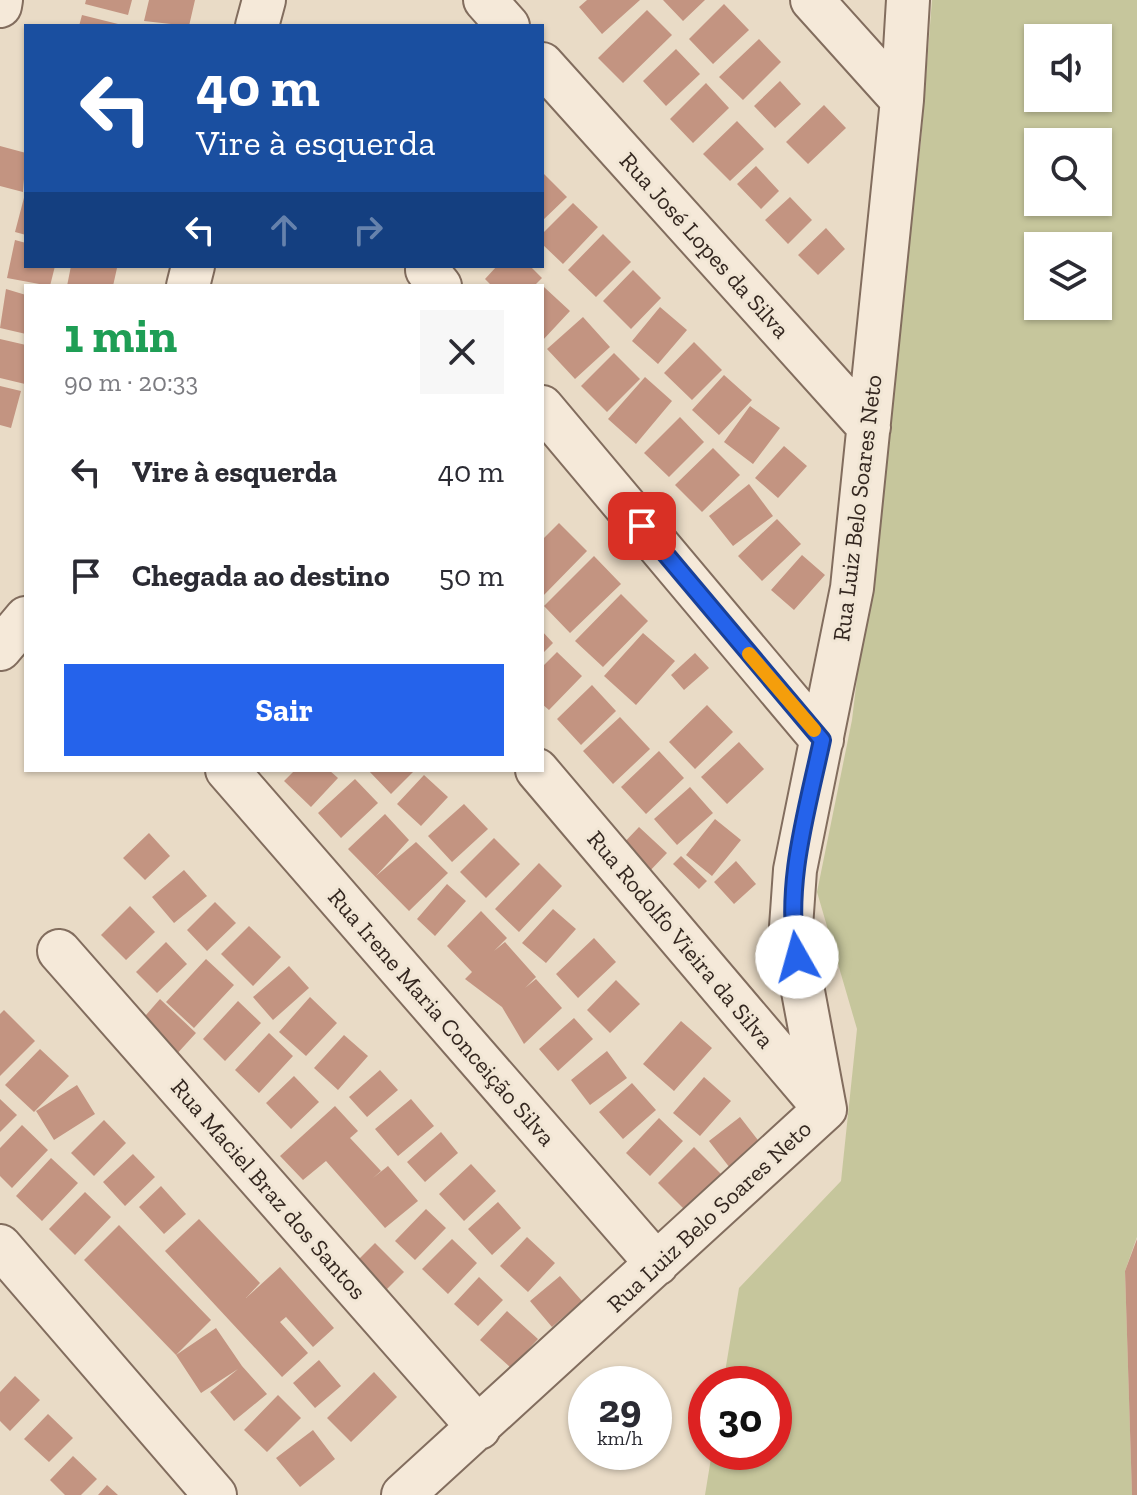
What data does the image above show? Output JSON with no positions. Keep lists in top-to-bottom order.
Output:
{
  "streets": {
    "street": [
      "Rua José Lopes da Silva",
      "Rua Luiz Belo Soares Neto",
      "Rua Rodolfo Vieira da Silva",
      "Rua Irene Maria Conceição Silva",
      "Rua Maciel Braz dos Santos"
    ]
  },
  "crossings": [
    ["Rua José Lopes da Silva", "Rua Luiz Belo Soares Neto"],
    ["Rua Luiz Belo Soares Neto", "Rua Rodolfo Vieira da Silva"],
    ["Rua Luiz Belo Soares Neto", "Rua Irene Maria Conceição Silva"],
    ["Rua Luiz Belo Soares Neto", "Rua Maciel Braz dos Santos"]
  ],
  "page": {
    "turn": ["40 m", "Vire à esquerda"],
    "heading": ["1 min", "90 m · 20:33"],
    "list": [
      {
        "name": "Vire à esquerda",
        "value": "40 m"
      },
      {
        "name": "Chegada ao destino",
        "value": "50 m"
      }
    ],
    "buttons": "Sair",
    "speed": "29 km/h",
    "limit": "30"
  }
}
